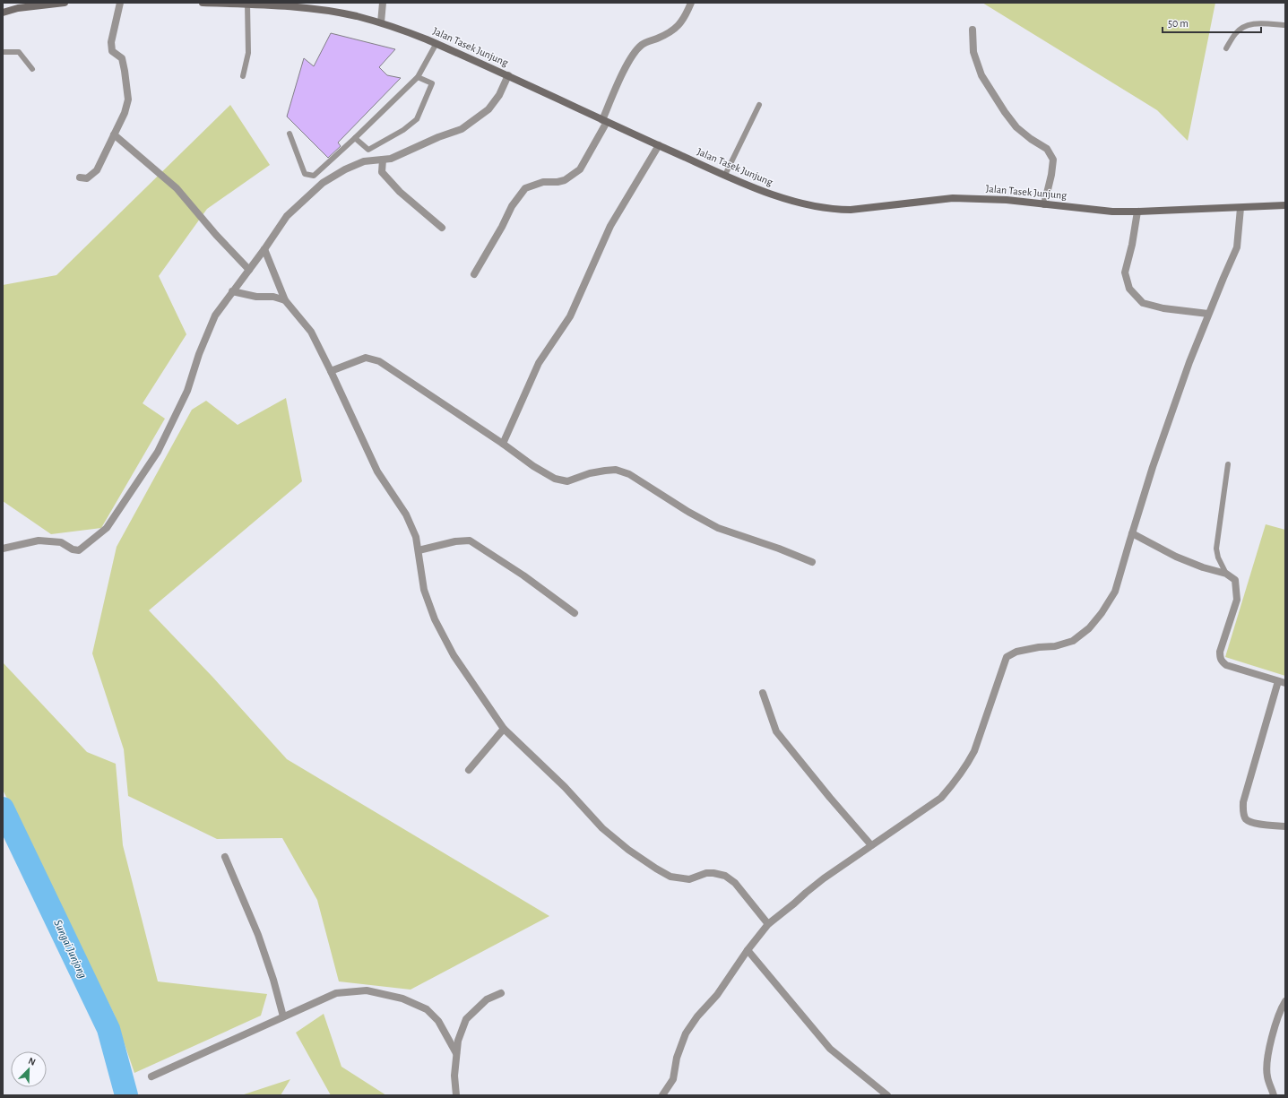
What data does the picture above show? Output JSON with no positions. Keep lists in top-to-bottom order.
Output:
{
  "streets": {
    "main road": ["Jalan Tasek Junjung"]
  },
  "water": ["Sungai Junjong"],
  "scale_bar": "50 m",
  "north": "top right"
}
